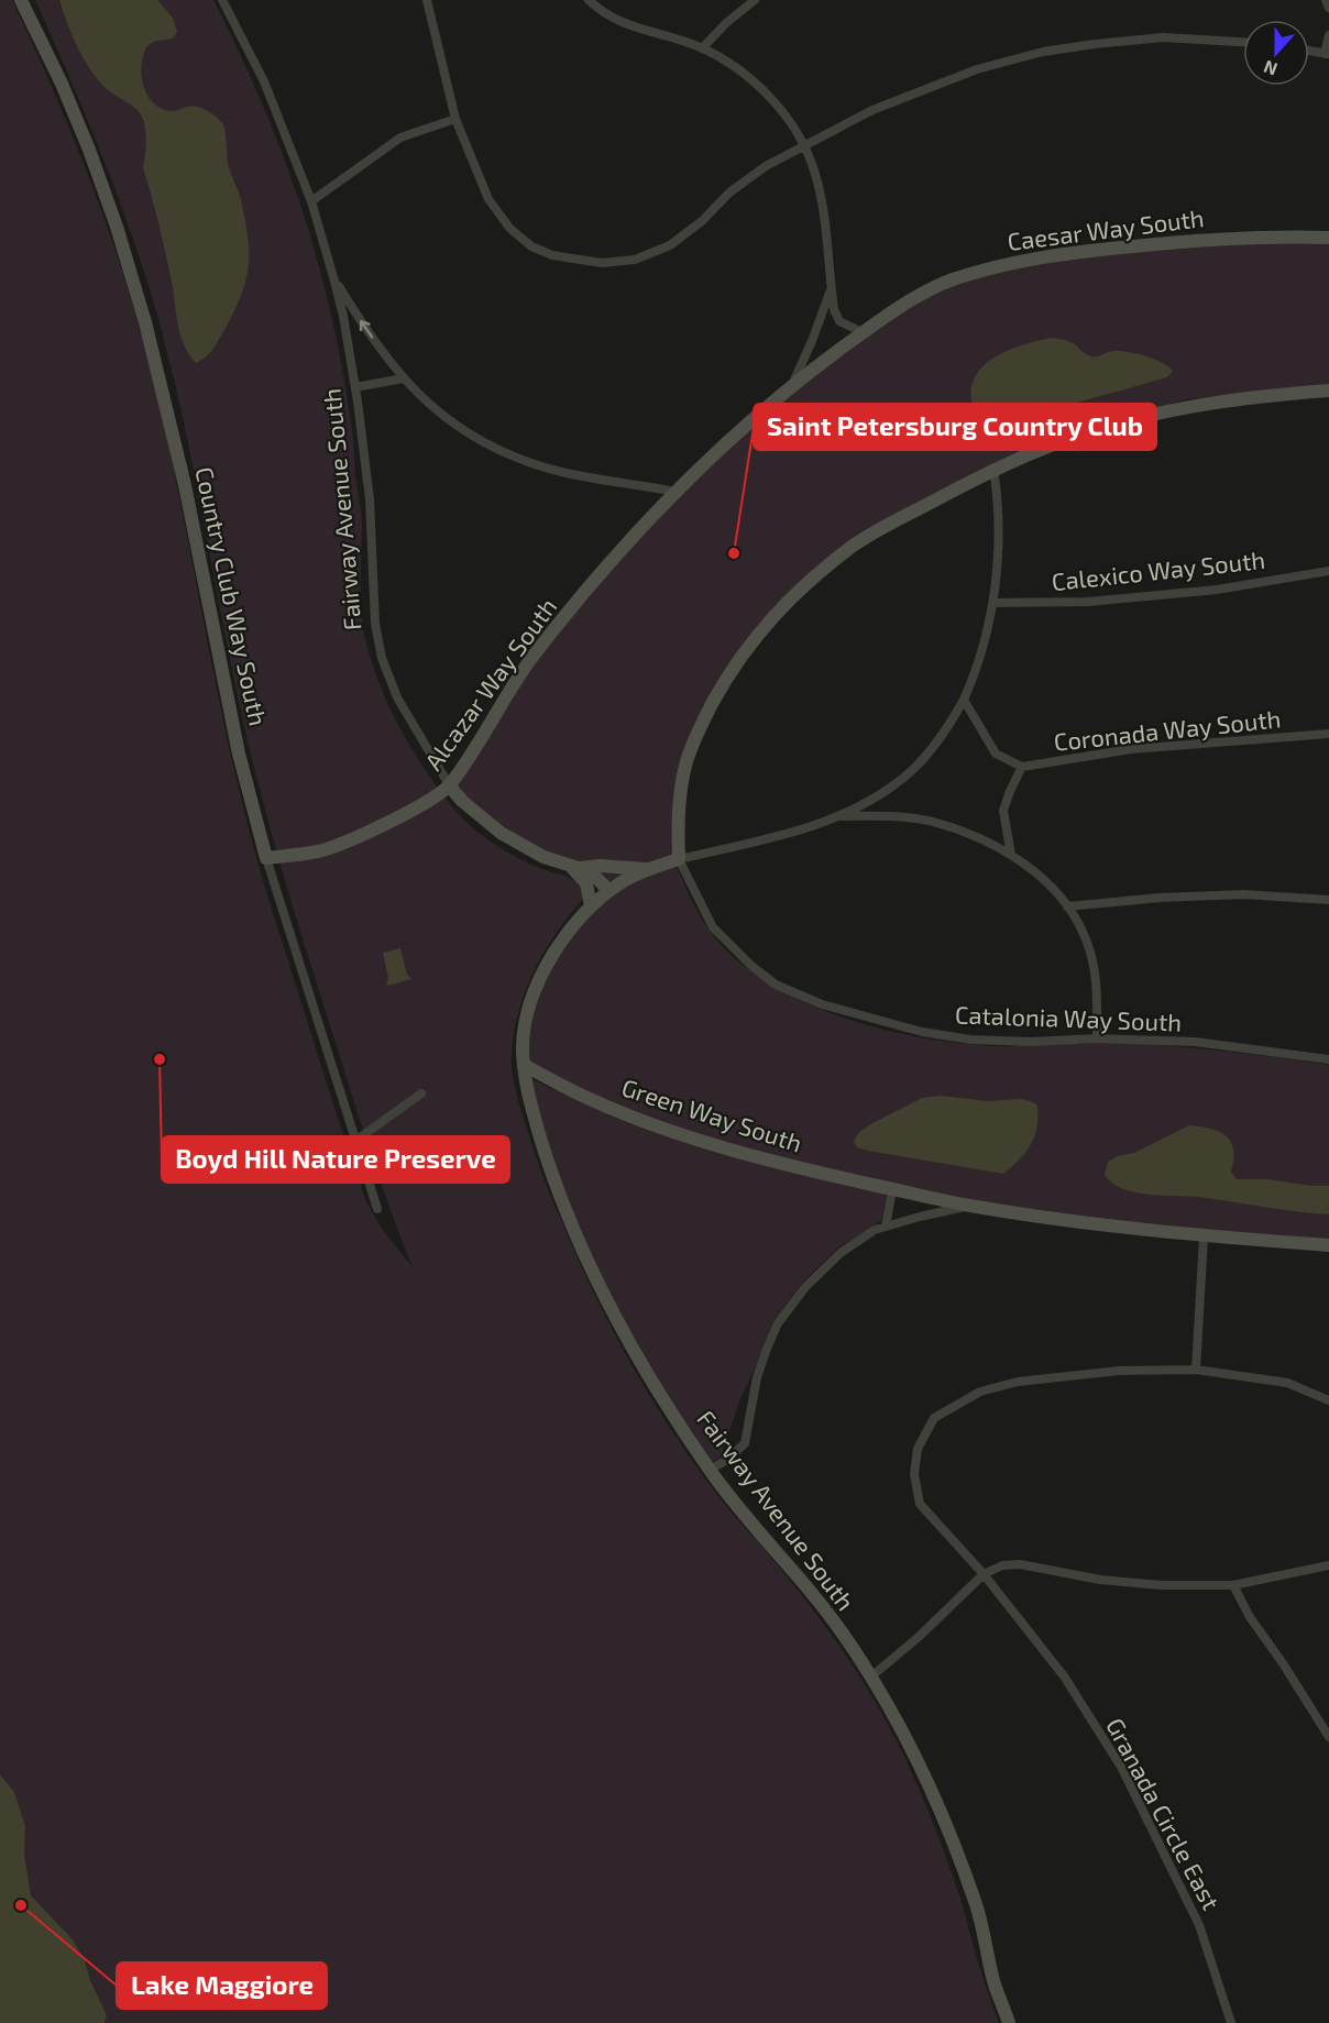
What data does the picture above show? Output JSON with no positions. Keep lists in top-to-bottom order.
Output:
{
  "streets": {
    "street": [
      "Caesar Way South",
      "Fairway Avenue South",
      "Calexico Way South",
      "Country Club Way South",
      "Alcazar Way South",
      "Coronada Way South",
      "Catalonia Way South",
      "Green Way South",
      "Granada Circle East"
    ]
  },
  "crossings": [
    ["Caesar Way South", "Alcazar Way South"],
    ["Fairway Avenue South", "Alcazar Way South"],
    ["Fairway Avenue South", "Catalonia Way South"],
    ["Fairway Avenue South", "Green Way South"],
    ["Country Club Way South", "Alcazar Way South"]
  ],
  "places": ["Saint Petersburg Country Club", "Boyd Hill Nature Preserve", "Lake Maggiore"],
  "north": "bottom"
}
